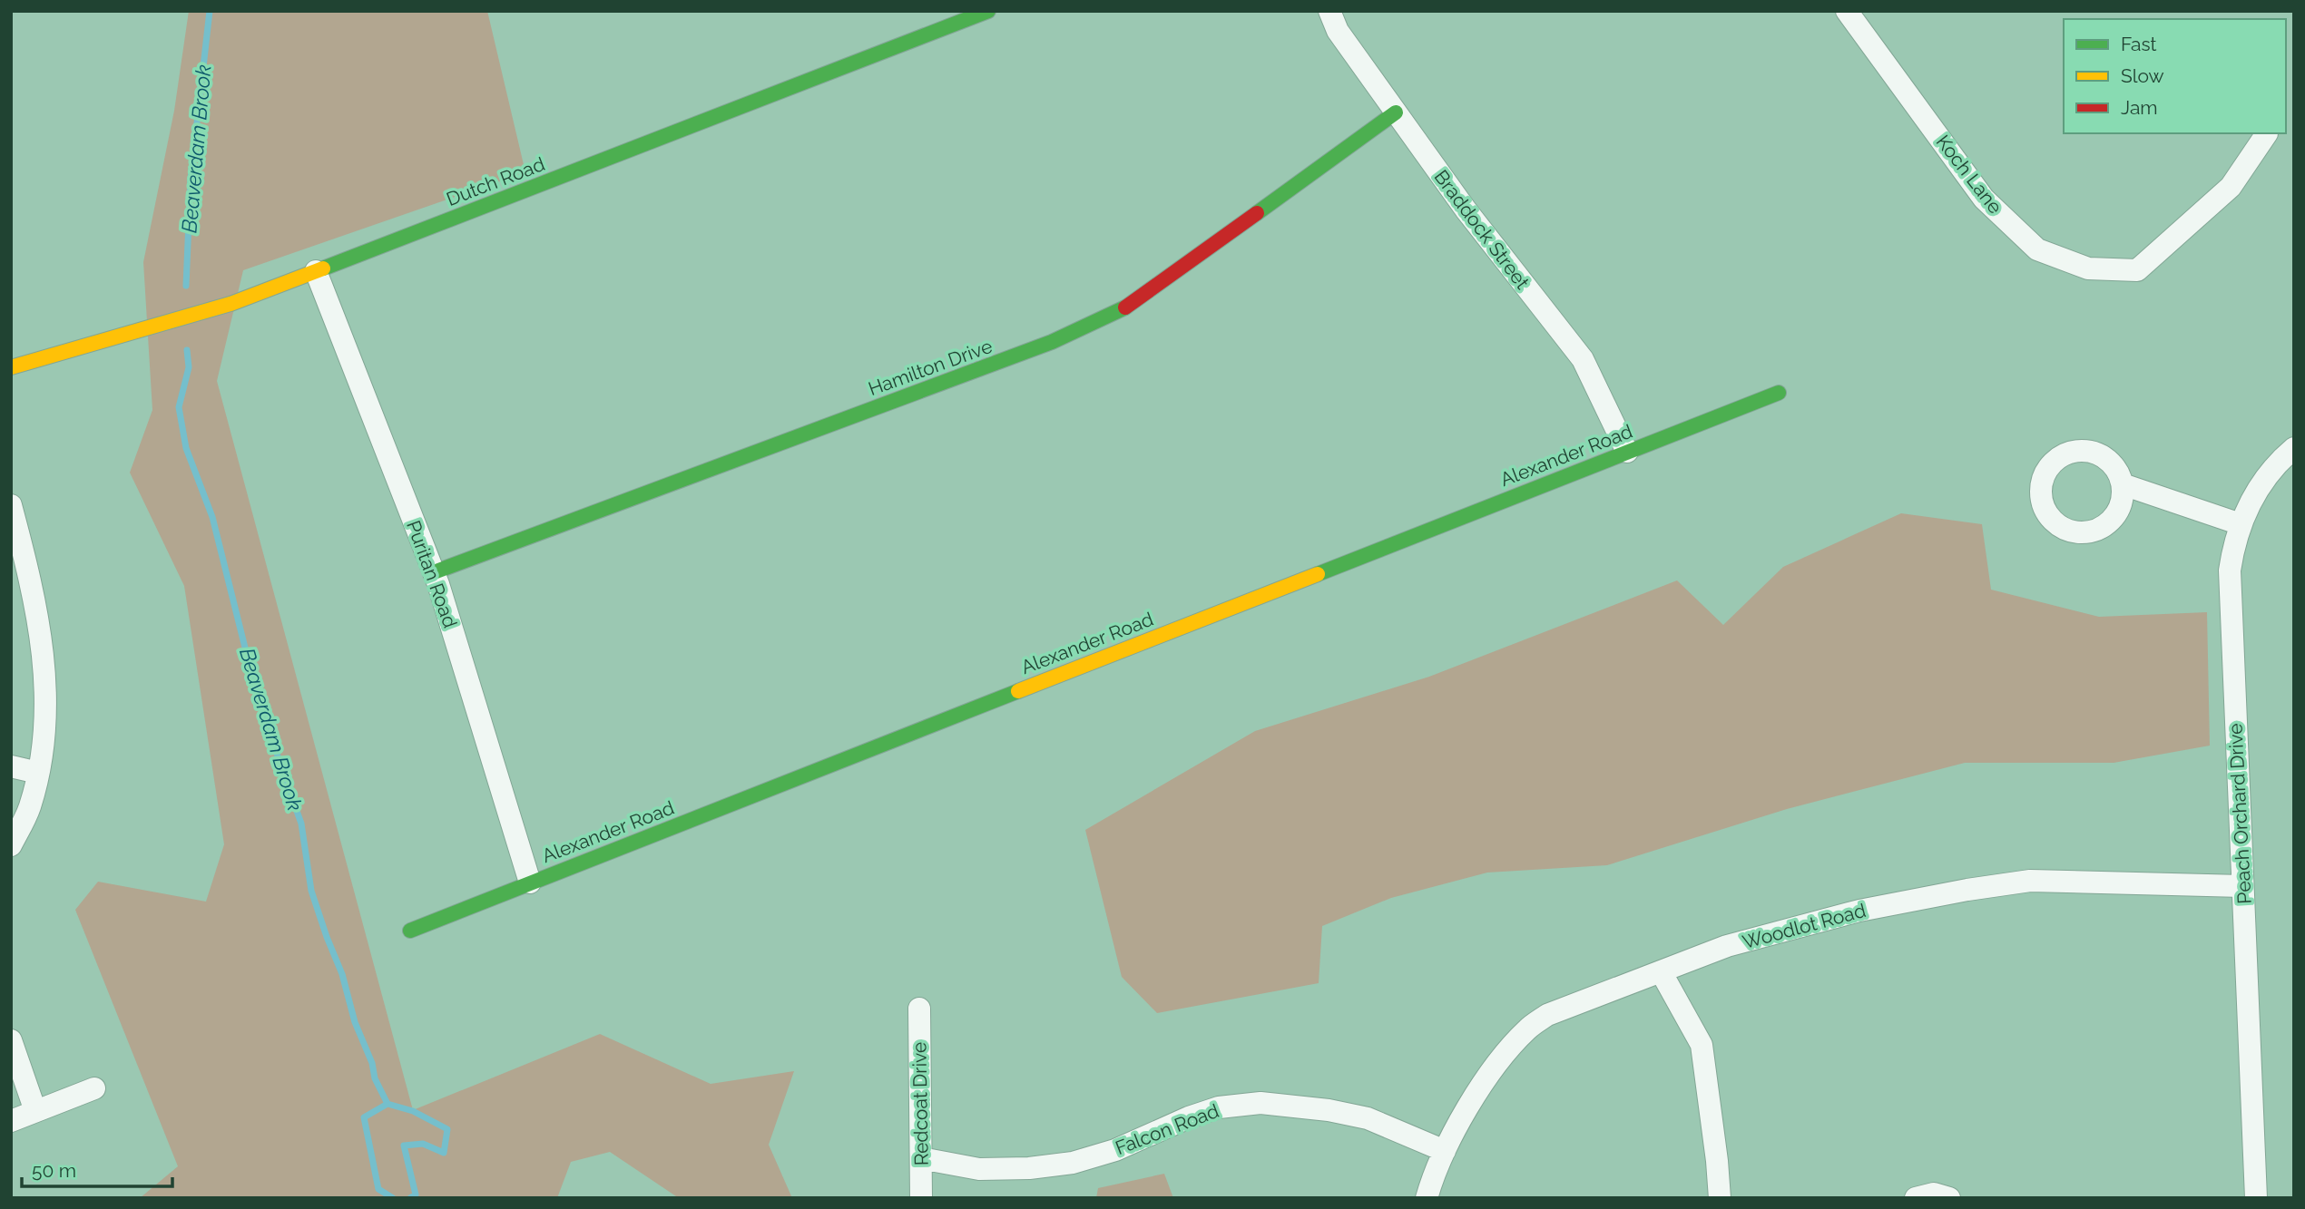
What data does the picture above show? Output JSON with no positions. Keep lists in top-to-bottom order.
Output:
{
  "streets": {
    "street": [
      "Koch Lane",
      "Dutch Road",
      "Braddock Street",
      "Hamilton Drive",
      "Alexander Road",
      "Puritan Road",
      "Peach Orchard Drive",
      "Woodlot Road",
      "Redcoat Drive",
      "Falcon Road"
    ]
  },
  "crossings": [
    ["Dutch Road", "Puritan Road"],
    ["Braddock Street", "Hamilton Drive"],
    ["Braddock Street", "Alexander Road"],
    ["Hamilton Drive", "Puritan Road"],
    ["Alexander Road", "Puritan Road"],
    ["Peach Orchard Drive", "Woodlot Road"],
    ["Woodlot Road", "Falcon Road"],
    ["Redcoat Drive", "Falcon Road"]
  ],
  "water": ["Beaverdam Brook"],
  "legend": ["Fast", "Slow", "Jam"],
  "scale_bar": "50 m"
}
